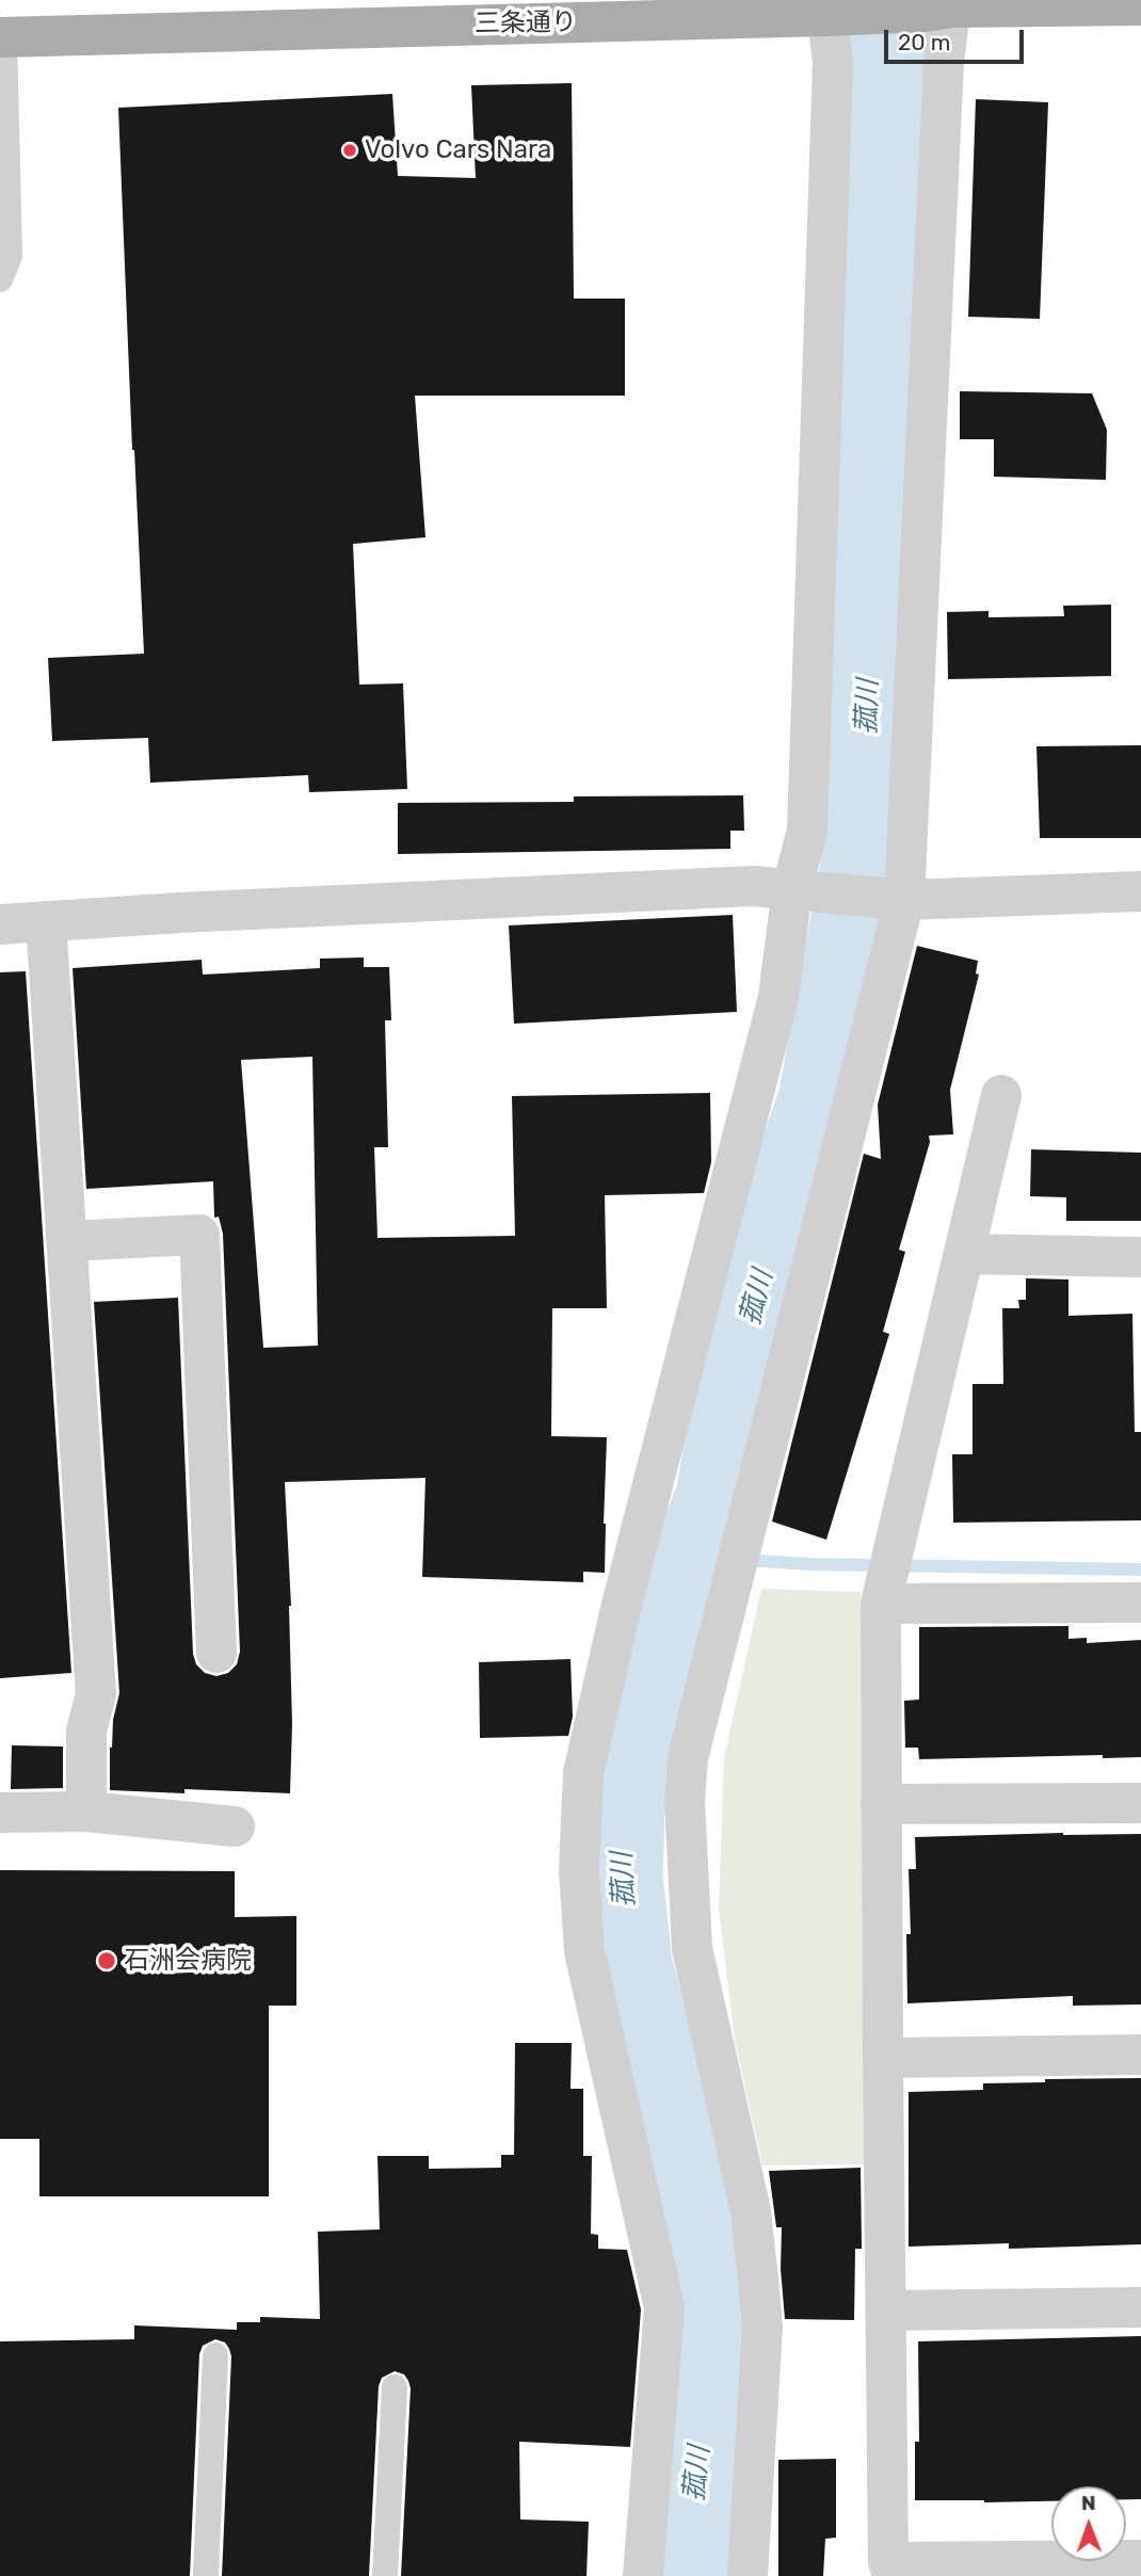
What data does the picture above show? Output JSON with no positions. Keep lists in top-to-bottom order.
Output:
{
  "streets": {
    "main road": ["三条通り"]
  },
  "water": ["菰川"],
  "places": ["Volvo Cars Nara", "石洲会病院"],
  "scale_bar": "20 m",
  "north": "top"
}
